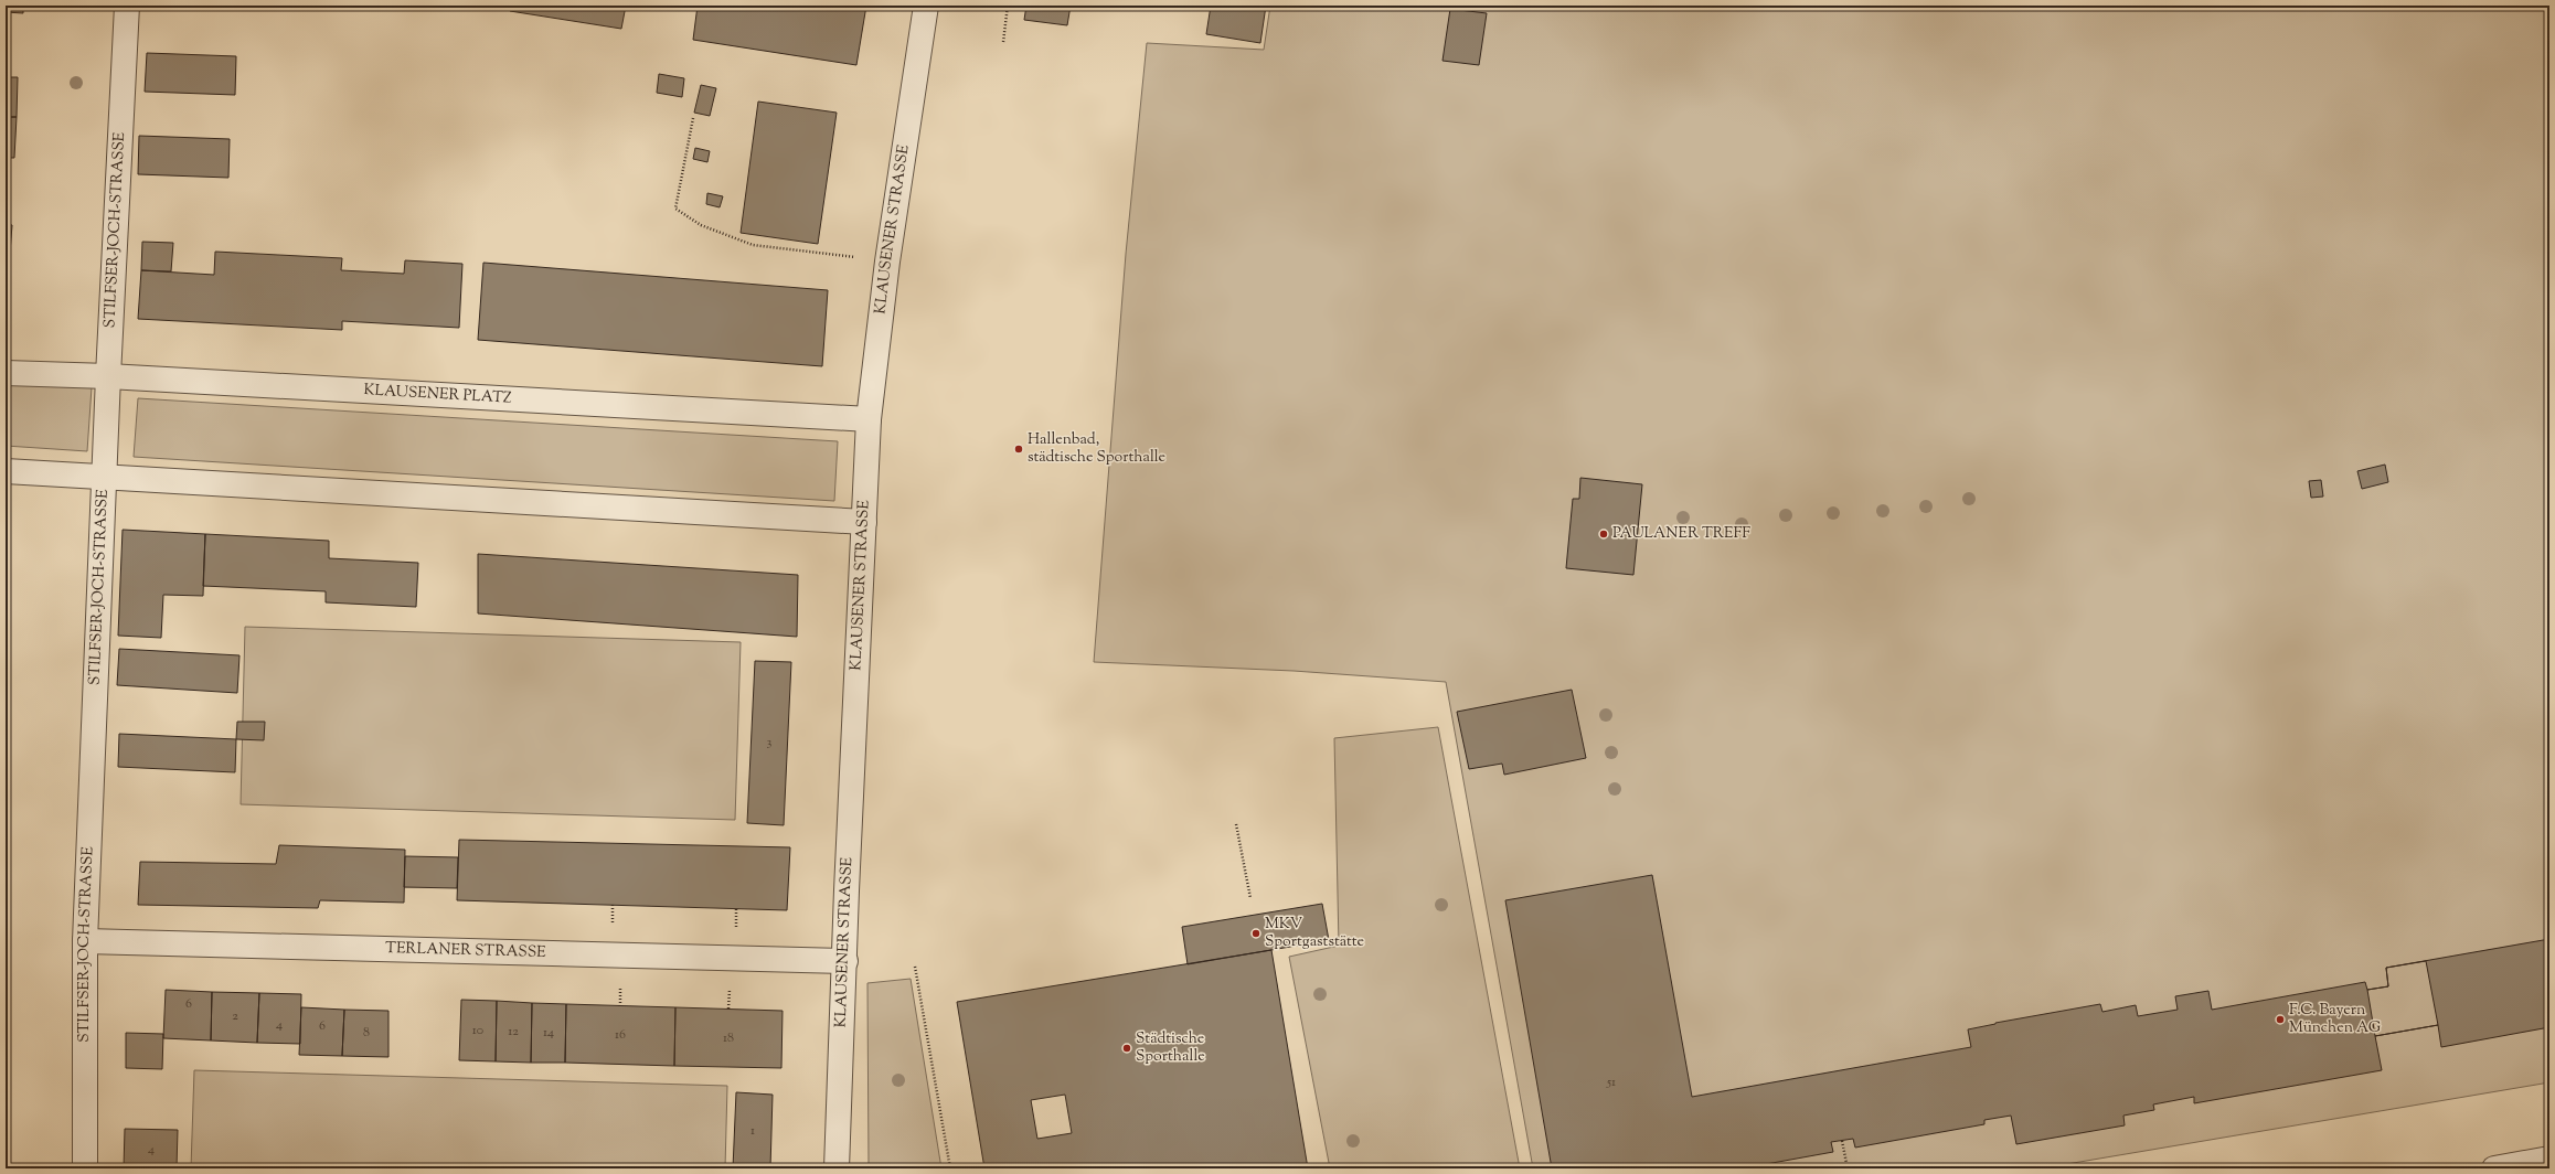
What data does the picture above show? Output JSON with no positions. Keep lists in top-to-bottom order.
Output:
{
  "streets": {
    "street": [
      "STILFSER-JOCH-STRASSE",
      "KLAUSENER STRASSE",
      "KLAUSENER PLATZ",
      "TERLANER STRASSE"
    ]
  },
  "crossings": [
    ["STILFSER-JOCH-STRASSE", "KLAUSENER PLATZ"],
    ["STILFSER-JOCH-STRASSE", "TERLANER STRASSE"],
    ["KLAUSENER STRASSE", "KLAUSENER PLATZ"],
    ["KLAUSENER STRASSE", "TERLANER STRASSE"]
  ],
  "places": [
    "Hallenbad, städtische Sporthalle",
    "PAULANER TREFF",
    "MKV Sportgaststätte",
    "F.C. Bayern München AG",
    "Städtische Sporthalle"
  ],
  "house_numbers": [
    "3",
    "6",
    "2",
    "4",
    "6",
    "10",
    "12",
    "8",
    "14",
    "16",
    "18",
    "51",
    "1",
    "4"
  ]
}
